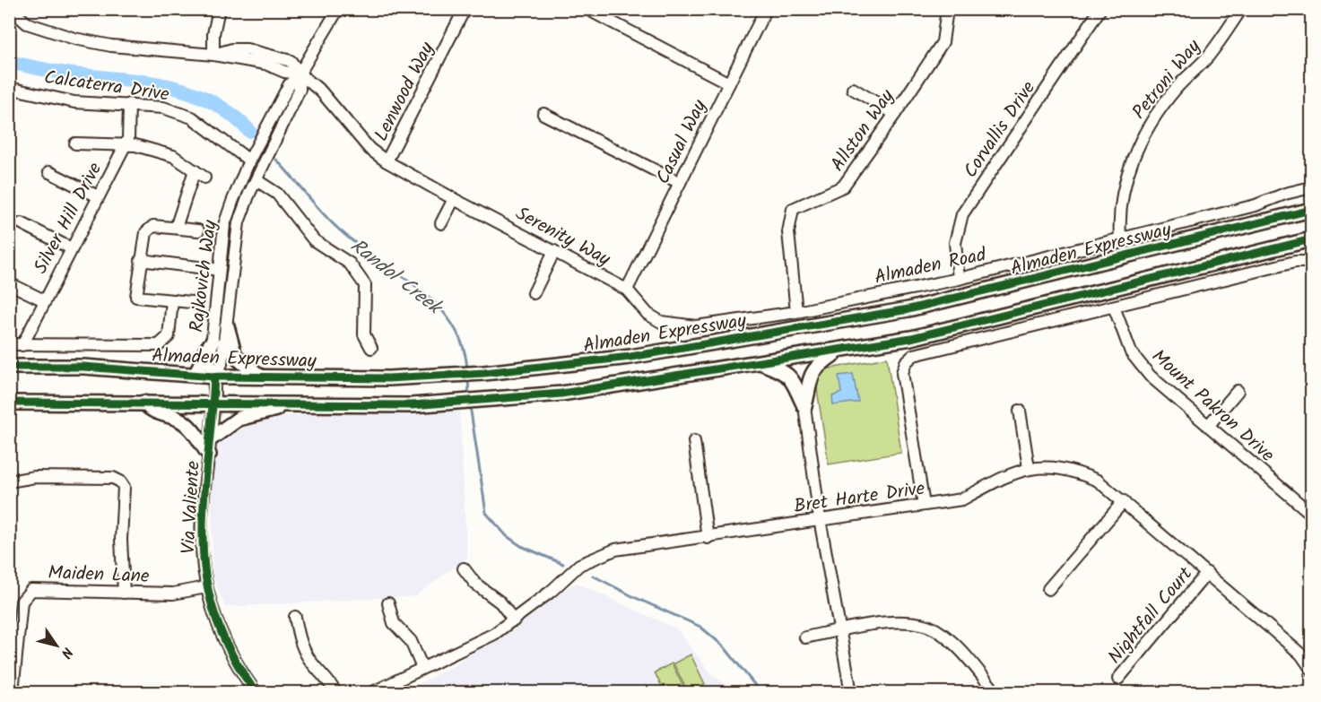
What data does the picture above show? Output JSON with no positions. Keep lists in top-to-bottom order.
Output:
{
  "streets": {
    "main road": ["Almaden Expressway"],
    "street": [
      "Petroni Way",
      "Calcaterra Drive",
      "Lenwood Way",
      "Corvallis Drive",
      "Allston Way",
      "Casual Way",
      "Silver Hill Drive",
      "Serenity Way",
      "Almaden Road",
      "Rajkovich Way",
      "Mount Pakron Drive",
      "Bret Harte Drive",
      "Via Valiente",
      "Maiden Lane",
      "Nightfall Court"
    ]
  },
  "crossings": [
    ["Petroni Way", "Almaden Road"],
    ["Calcaterra Drive", "Silver Hill Drive"],
    ["Calcaterra Drive", "Rajkovich Way"],
    ["Lenwood Way", "Serenity Way"],
    ["Corvallis Drive", "Almaden Road"],
    ["Allston Way", "Almaden Road"],
    ["Casual Way", "Serenity Way"],
    ["Serenity Way", "Almaden Road"],
    ["Serenity Way", "Rajkovich Way"],
    ["Almaden Expressway", "Rajkovich Way"],
    ["Almaden Expressway", "Via Valiente"],
    ["Rajkovich Way", "Via Valiente"],
    ["Bret Harte Drive", "Nightfall Court"],
    ["Via Valiente", "Maiden Lane"]
  ],
  "water": ["Randol Creek"],
  "north": "bottom right"
}
